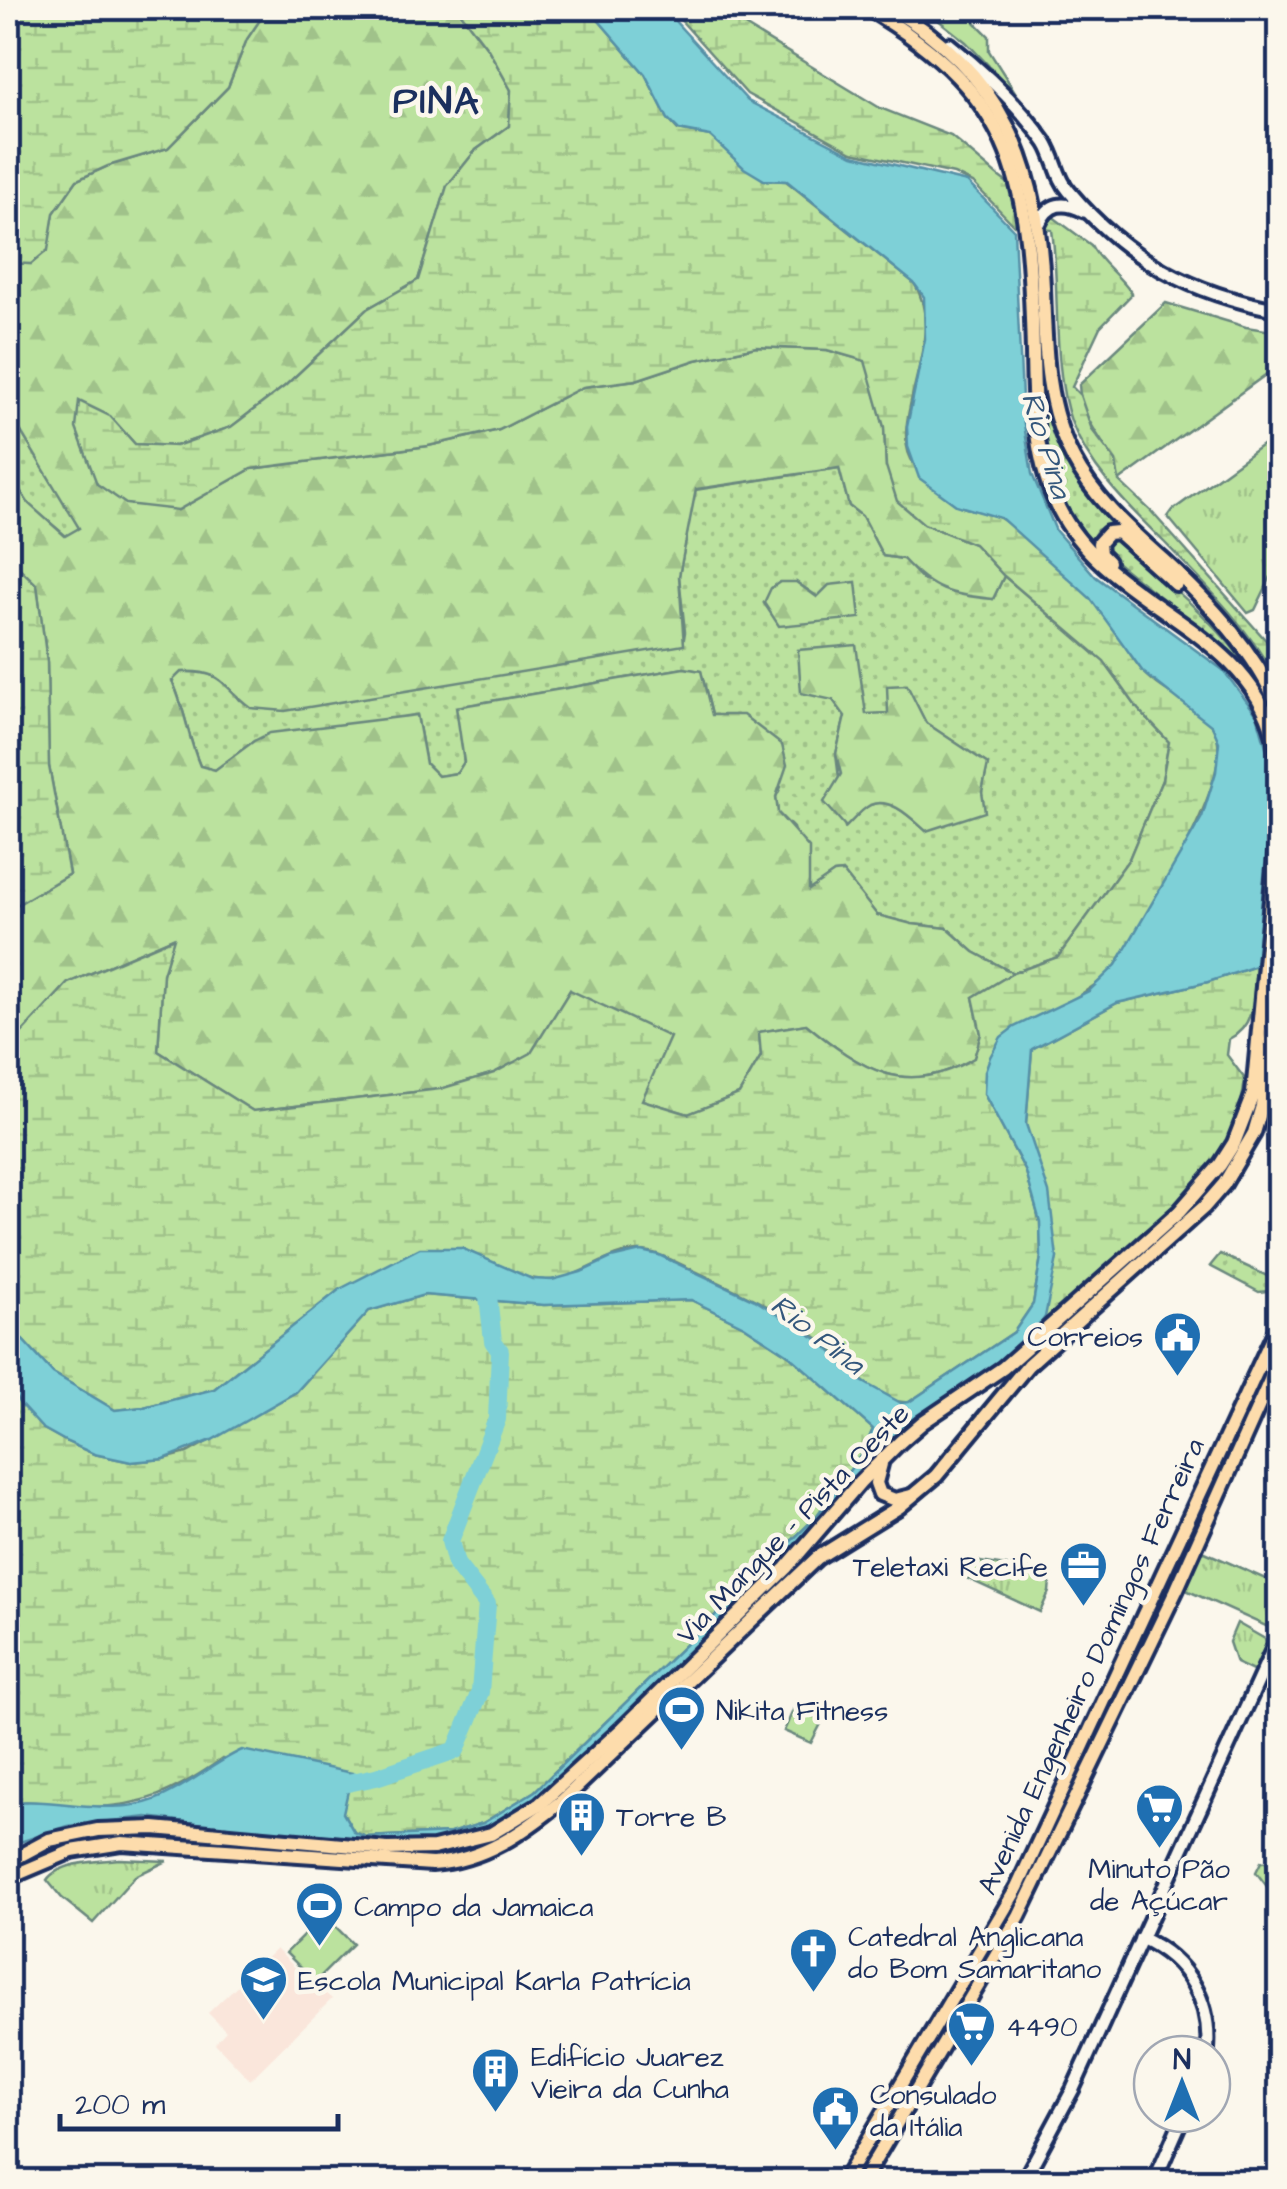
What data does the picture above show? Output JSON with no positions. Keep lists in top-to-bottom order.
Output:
{
  "streets": {
    "main road": ["Via Mangue - Pista Oeste", "Avenida Engenheiro Domingos Ferreira"]
  },
  "districts": ["PINA"],
  "water": ["Rio Pina"],
  "places": {
    "public building": ["Correios", "Consulado da Itália"],
    "office": ["Teletaxi Recife"],
    "sports": ["Nikita Fitness", "Campo da Jamaica"],
    "supermarket": ["Minuto Pão de Açúcar", "4490"],
    "building": ["Torre B", "Edifício Juarez Vieira da Cunha"],
    "church": ["Catedral Anglicana do Bom Samaritano"],
    "school or university": ["Escola Municipal Karla Patrícia"]
  },
  "scale_bar": "200 m",
  "north": "top"
}
